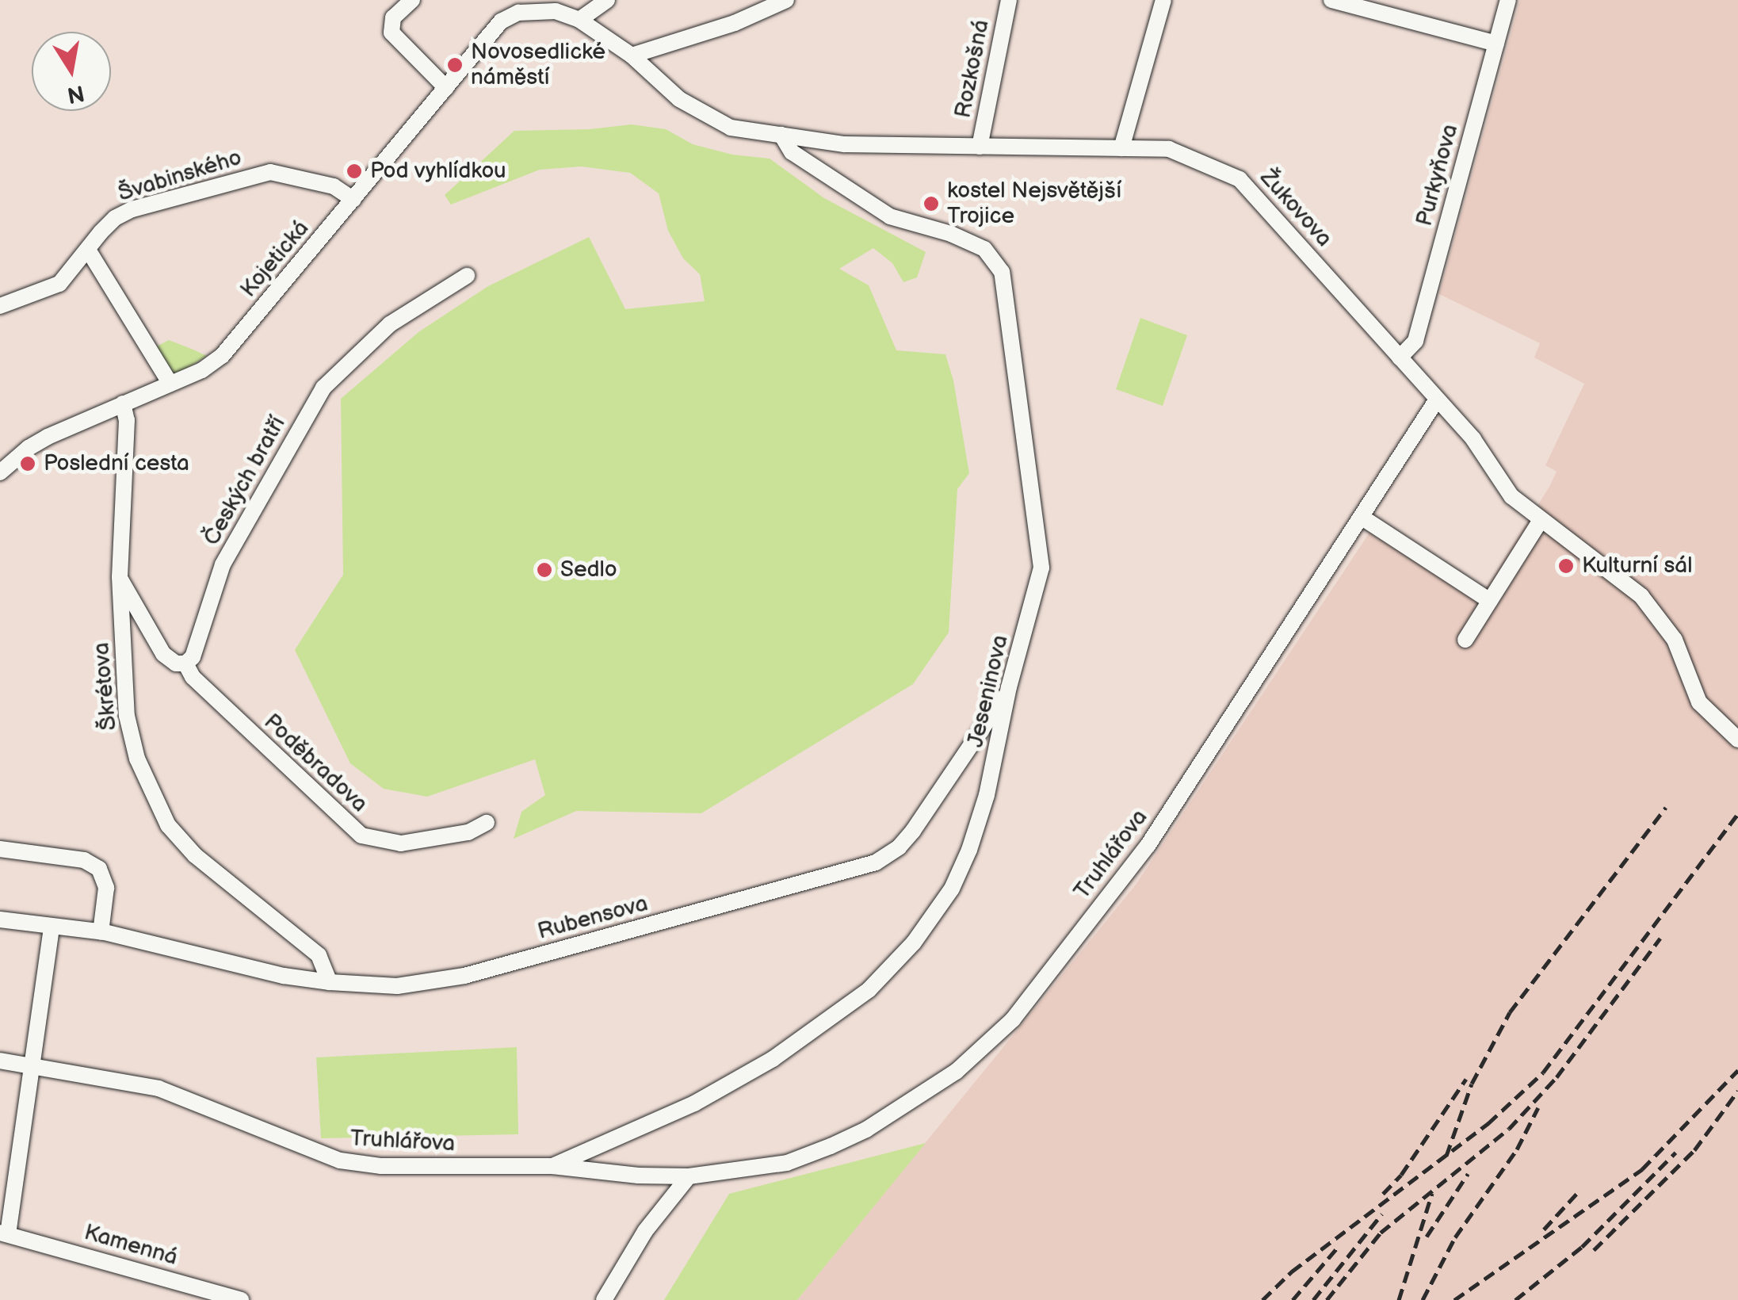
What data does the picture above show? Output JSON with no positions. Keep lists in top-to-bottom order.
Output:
{
  "streets": {
    "street": [
      "Rozkošná",
      "Purkyňova",
      "Švabinského",
      "Žukovova",
      "Kojetická",
      "Českých bratří",
      "Škrétova",
      "Jeseninova",
      "Poděbradova",
      "Truhlářova",
      "Rubensova",
      "Kamenná"
    ]
  },
  "crossings": [
    ["Rozkošná", "Žukovova"],
    ["Purkyňova", "Žukovova"],
    ["Švabinského", "Kojetická"],
    ["Žukovova", "Jeseninova"],
    ["Žukovova", "Truhlářova"],
    ["Kojetická", "Škrétova"],
    ["Českých bratří", "Poděbradova"],
    ["Škrétova", "Rubensova"],
    ["Jeseninova", "Truhlářova"],
    ["Jeseninova", "Rubensova"]
  ],
  "places": [
    "Novosedlické náměstí",
    "Pod vyhlídkou",
    "kostel Nejsvětější Trojice",
    "Poslední cesta",
    "Kulturní sál",
    "Sedlo"
  ],
  "north": "bottom"
}
